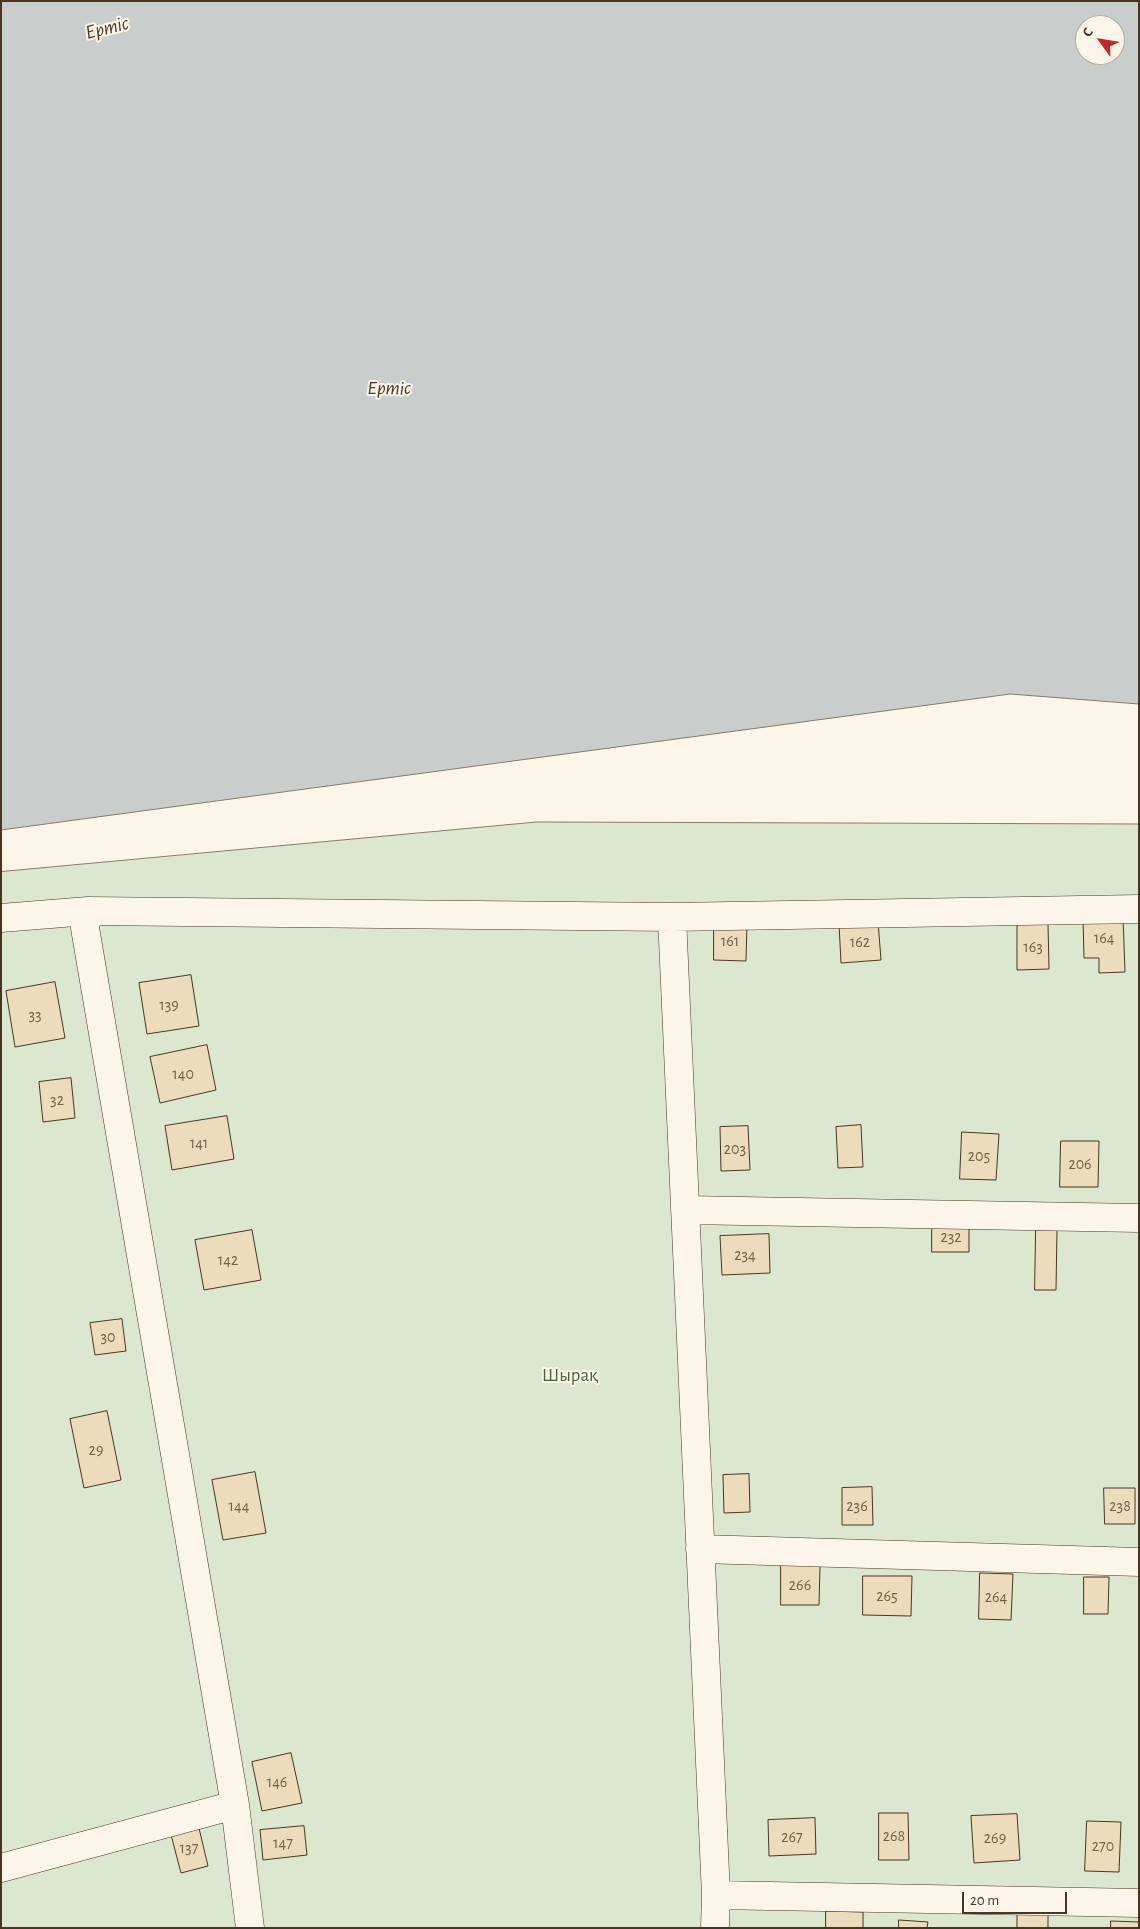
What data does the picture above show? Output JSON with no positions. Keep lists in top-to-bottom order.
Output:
{
  "water": ["Ертіс"],
  "parks": ["Шырақ"],
  "house_numbers": [
    "164",
    "161",
    "162",
    "163",
    "139",
    "33",
    "140",
    "32",
    "141",
    "203",
    "205",
    "206",
    "232",
    "234",
    "142",
    "30",
    "29",
    "144",
    "236",
    "238",
    "266",
    "265",
    "264",
    "146",
    "268",
    "267",
    "269",
    "147",
    "270",
    "137"
  ],
  "scale_bar": "20 m",
  "north": "top left"
}
